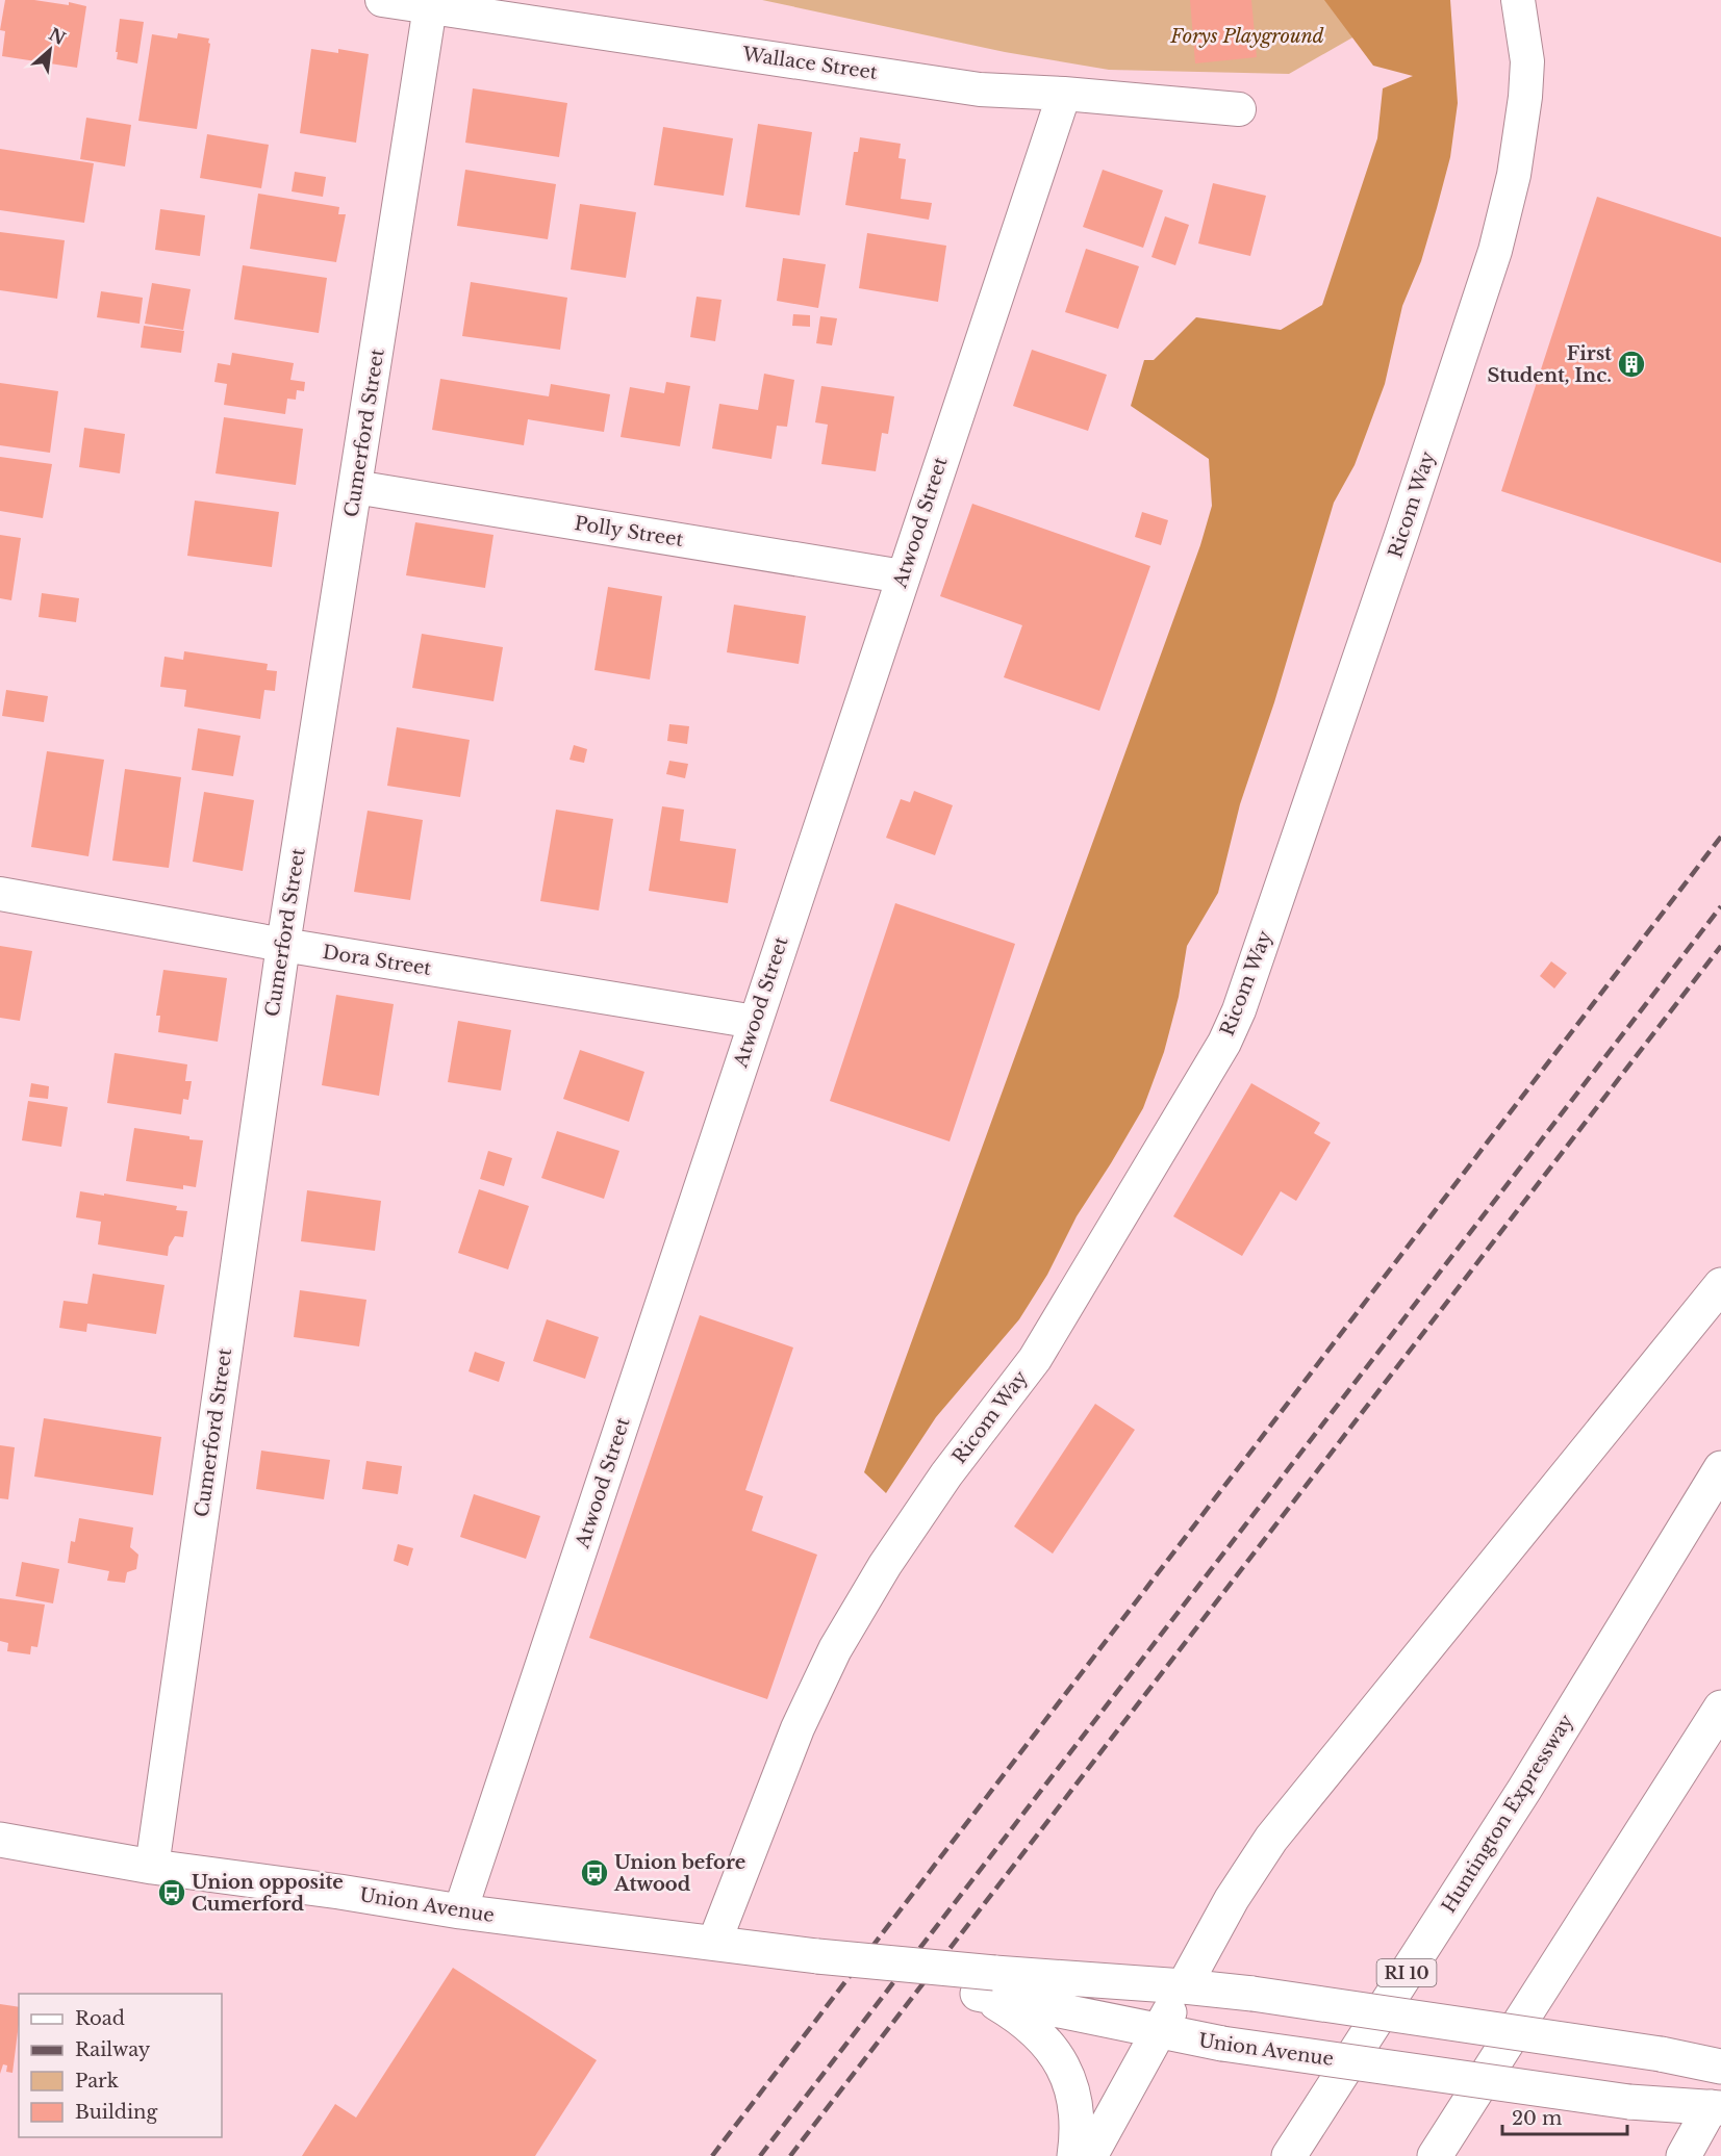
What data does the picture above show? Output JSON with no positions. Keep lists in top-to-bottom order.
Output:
{
  "streets": {
    "main road": ["Huntington Expressway", "Union Avenue", "RI 10"],
    "street": [
      "Wallace Street",
      "Cumerford Street",
      "Ricom Way",
      "Atwood Street",
      "Polly Street",
      "Dora Street"
    ]
  },
  "crossings": [
    ["Wallace Street", "Cumerford Street"],
    ["Wallace Street", "Atwood Street"],
    ["Cumerford Street", "Polly Street"],
    ["Cumerford Street", "Dora Street"],
    ["Cumerford Street", "Union Avenue"],
    ["Ricom Way", "Union Avenue"],
    ["Atwood Street", "Polly Street"],
    ["Atwood Street", "Dora Street"],
    ["Atwood Street", "Union Avenue"]
  ],
  "parks": ["Forys Playground"],
  "places": {
    "building": ["First Student, Inc."],
    "bus stop": ["Union before Atwood", "Union opposite Cumerford"]
  },
  "legend": [
    "Road",
    "Railway",
    "Park",
    "Building"
  ],
  "scale_bar": "20 m",
  "north": "top right"
}
